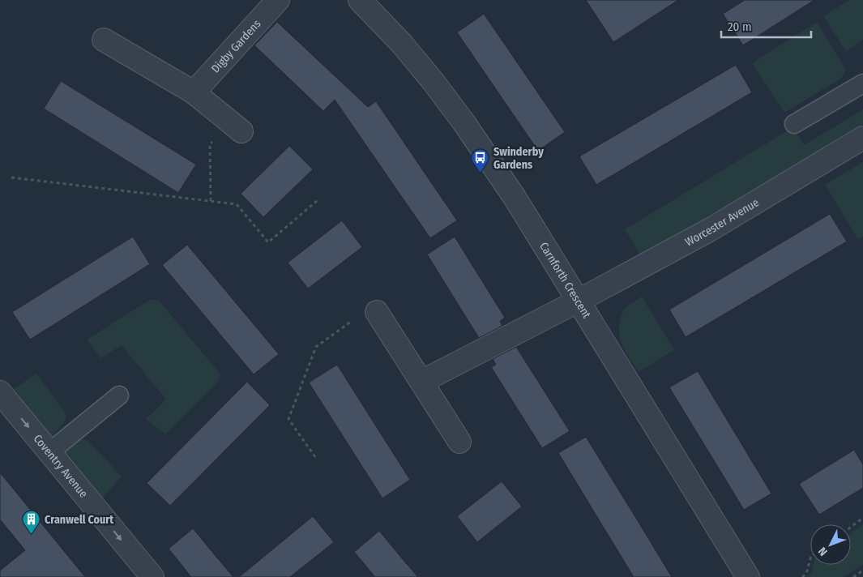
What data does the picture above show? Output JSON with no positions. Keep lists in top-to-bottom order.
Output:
{
  "streets": {
    "street": [
      "Digby Gardens",
      "Worcester Avenue",
      "Carnforth Crescent",
      "Coventry Avenue"
    ]
  },
  "crossings": [
    ["Worcester Avenue", "Carnforth Crescent"]
  ],
  "one_way": ["Coventry Avenue"],
  "places": {
    "bus stop": ["Swinderby Gardens"],
    "building": ["Cranwell Court"]
  },
  "scale_bar": "20 m",
  "north": "bottom left"
}
